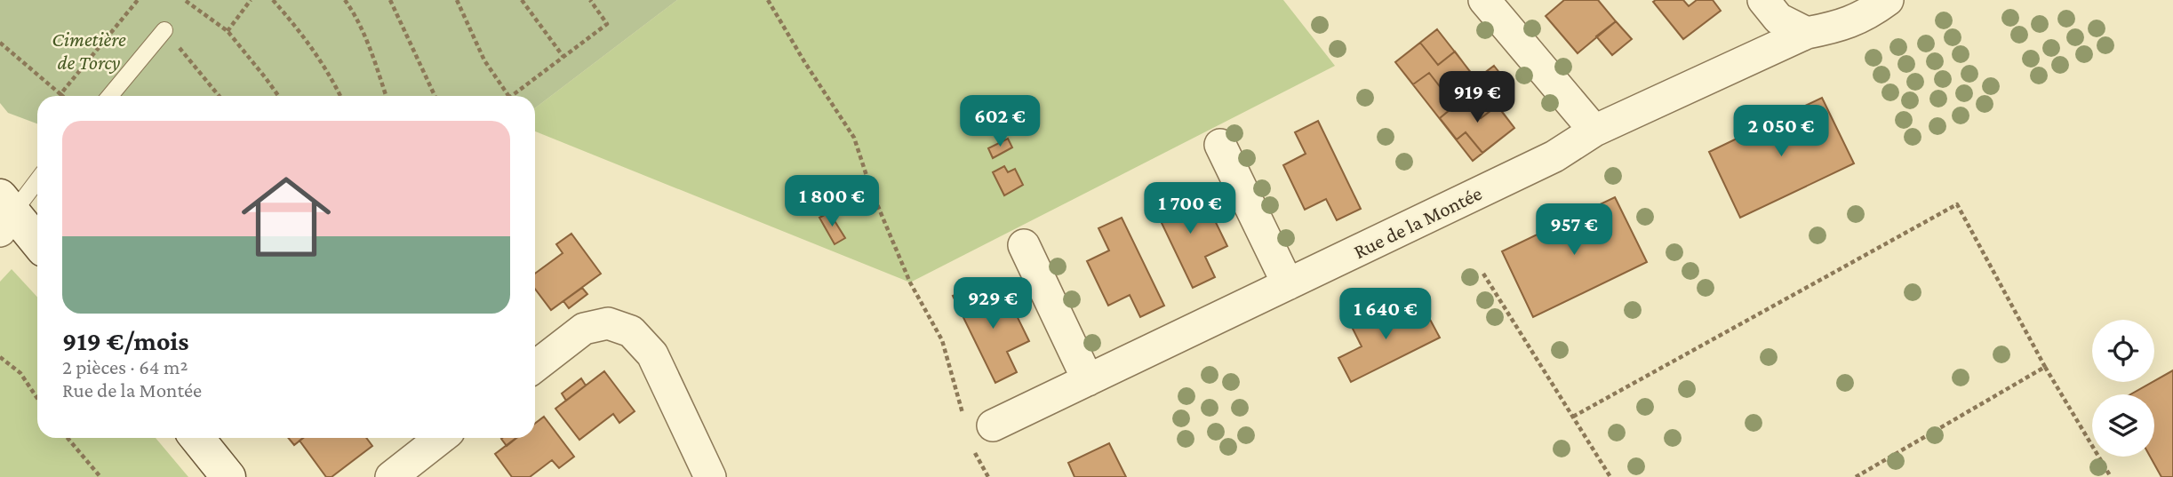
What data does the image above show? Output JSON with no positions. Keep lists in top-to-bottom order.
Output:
{
  "streets": {
    "street": ["Rue de la Montée"]
  },
  "parks": ["Cimetière de Torcy"],
  "page": {
    "price": [
      "919 €",
      "602 €",
      "2 050 €",
      "1 800 €",
      "1 700 €",
      "957 €",
      "929 €",
      "1 640 €"
    ],
    "list": [
      {
        "name": "919 €/mois",
        "note": "2 pièces · 64 m² · Rue de la Montée"
      }
    ]
  }
}
